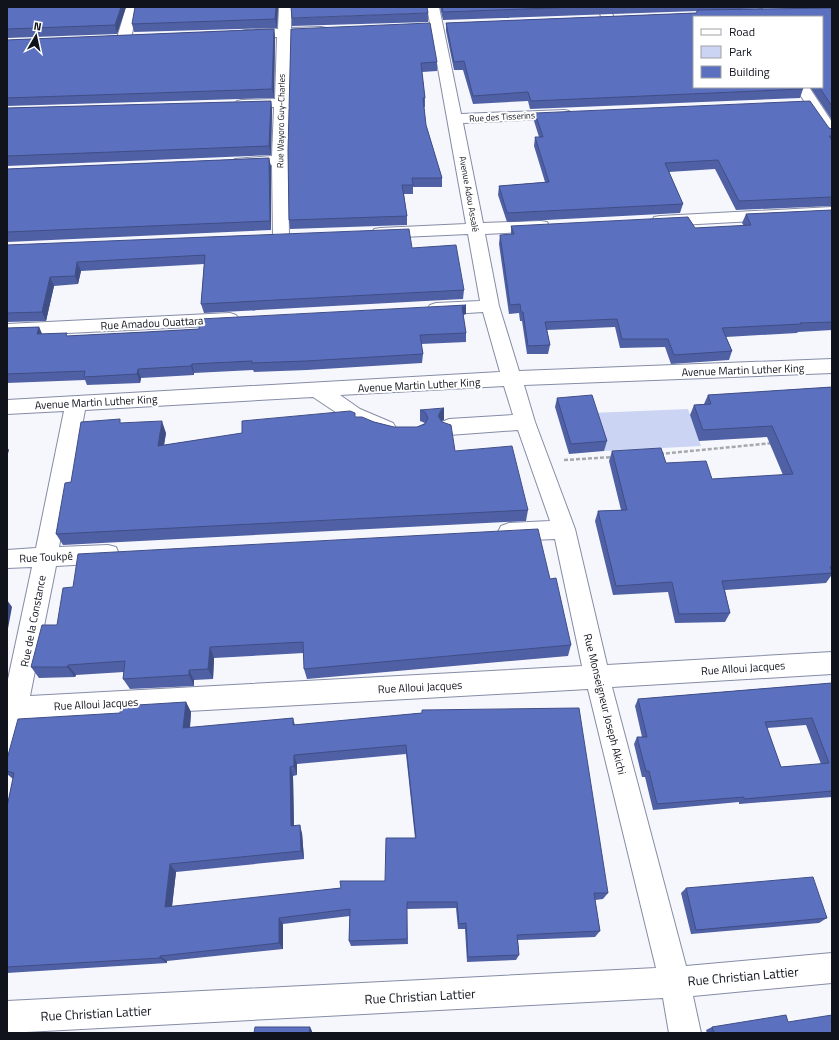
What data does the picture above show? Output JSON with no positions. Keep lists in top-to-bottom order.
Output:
{
  "streets": {
    "street": [
      "Rue des Tisserins",
      "Rue Wayoro Guy-Charles",
      "Avenue Adou Assalé",
      "Rue Amadou Ouattara",
      "Avenue Martin Luther King",
      "Rue Toukpê",
      "Rue de la Constance",
      "Rue Alloui Jacques",
      "Rue Monseigneur Joseph Akichi",
      "Rue Christian Lattier"
    ]
  },
  "crossings": [
    ["Rue des Tisserins", "Avenue Adou Assalé"],
    ["Avenue Adou Assalé", "Avenue Martin Luther King"],
    ["Avenue Adou Assalé", "Rue Monseigneur Joseph Akichi"],
    ["Avenue Martin Luther King", "Rue de la Constance"],
    ["Avenue Martin Luther King", "Rue Monseigneur Joseph Akichi"],
    ["Rue Toukpê", "Rue de la Constance"],
    ["Rue de la Constance", "Rue Alloui Jacques"],
    ["Rue Alloui Jacques", "Rue Monseigneur Joseph Akichi"],
    ["Rue Monseigneur Joseph Akichi", "Rue Christian Lattier"]
  ],
  "legend": ["Road", "Park", "Building"],
  "north": "top"
}
